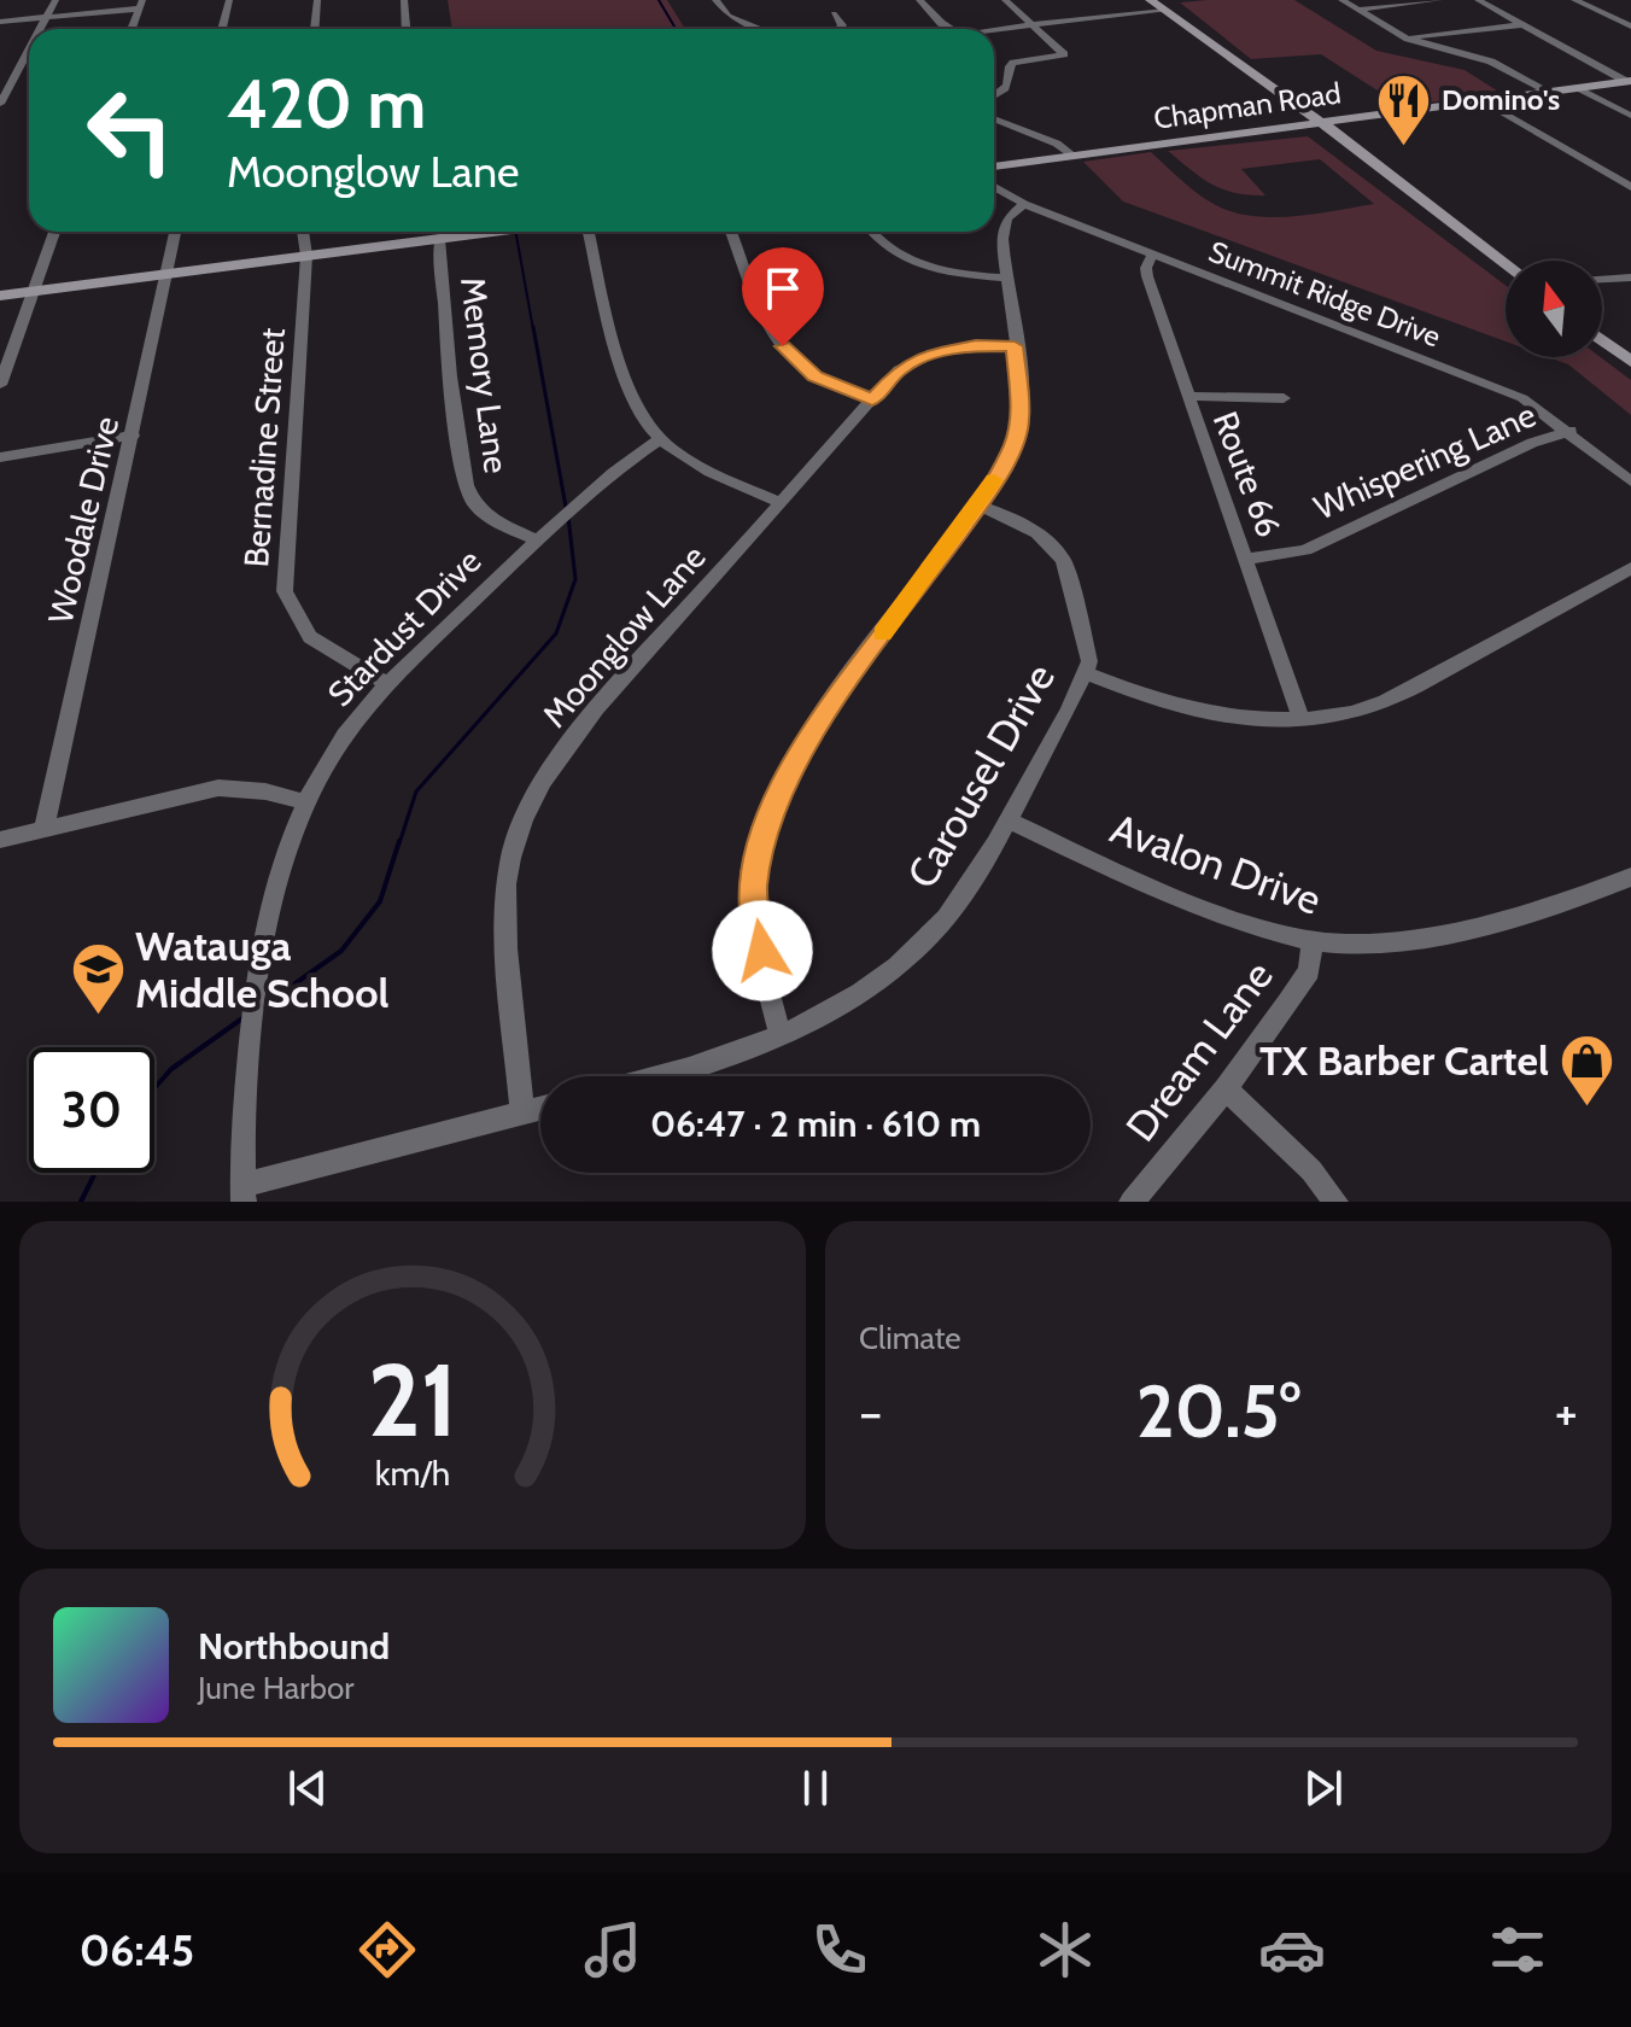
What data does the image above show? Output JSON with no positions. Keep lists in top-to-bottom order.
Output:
{
  "streets": {
    "street": [
      "Chapman Road",
      "Summit Ridge Drive",
      "Memory Lane",
      "Bernadine Street",
      "Whispering Lane",
      "Route 66",
      "Woodale Drive",
      "Stardust Drive",
      "Moonglow Lane",
      "Carousel Drive",
      "Avalon Drive",
      "Dream Lane"
    ]
  },
  "crossings": [
    ["Summit Ridge Drive", "Whispering Lane"],
    ["Summit Ridge Drive", "Route 66"],
    ["Memory Lane", "Stardust Drive"],
    ["Bernadine Street", "Stardust Drive"],
    ["Whispering Lane", "Route 66"],
    ["Carousel Drive", "Avalon Drive"],
    ["Avalon Drive", "Dream Lane"]
  ],
  "places": {
    "restaurant": ["Domino's"],
    "school or university": ["Watauga Middle School"],
    "shop": ["TX Barber Cartel"]
  },
  "north": "top",
  "page": {
    "turn": ["420 m", "Moonglow Lane"],
    "limit": "30",
    "trip": "06:47 · 2 min · 610 m",
    "tile": "Climate",
    "heat": ["−", "20.5°", "+"],
    "song": ["Northbound", "June Harbor"],
    "tabs": "06:45",
    "gauge": ["21", "km/h"]
  }
}
